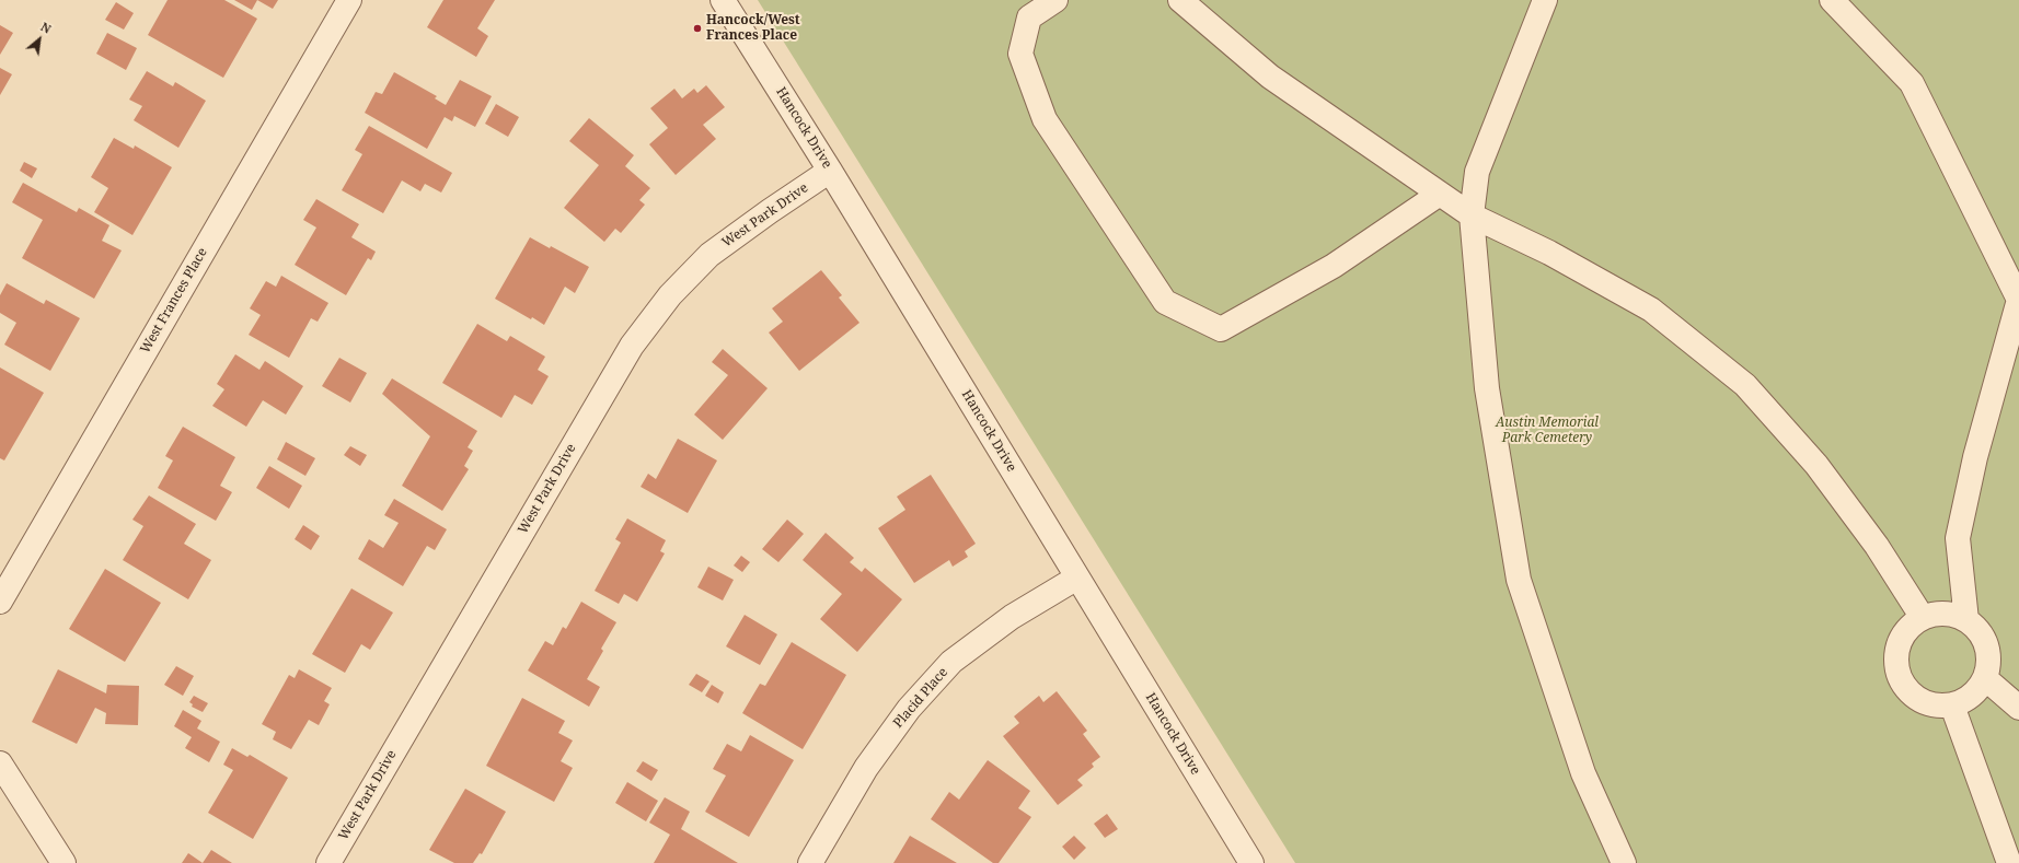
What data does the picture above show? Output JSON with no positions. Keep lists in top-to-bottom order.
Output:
{
  "streets": {
    "street": [
      "Hancock Drive",
      "West Park Drive",
      "West Frances Place",
      "Placid Place"
    ]
  },
  "crossings": [
    ["Hancock Drive", "West Park Drive"],
    ["Hancock Drive", "Placid Place"]
  ],
  "parks": ["Austin Memorial Park Cemetery"],
  "places": ["Hancock/West Frances Place"],
  "north": "top right"
}
